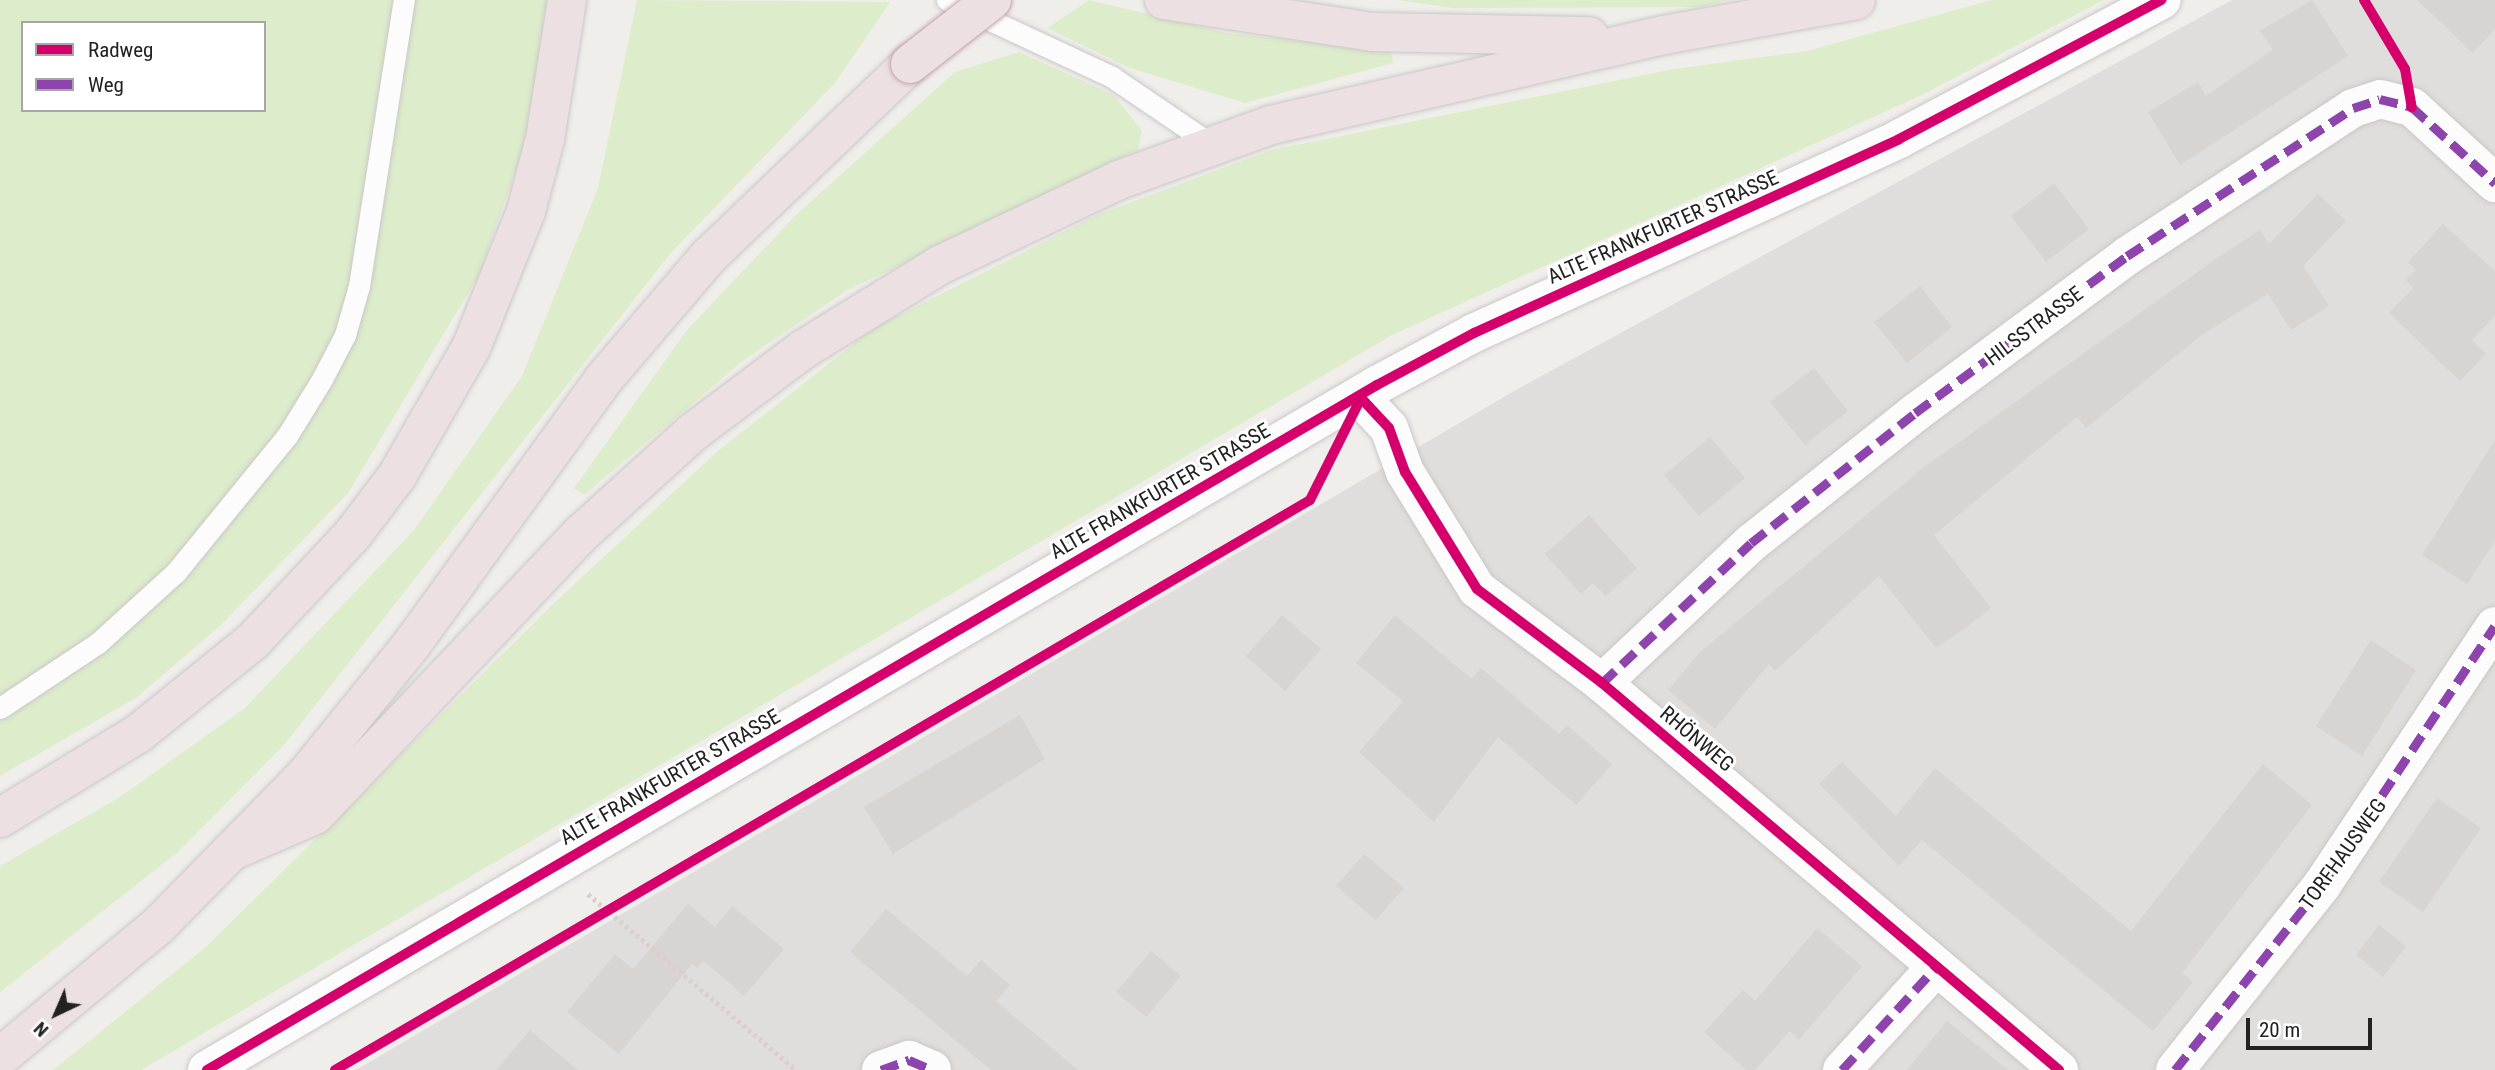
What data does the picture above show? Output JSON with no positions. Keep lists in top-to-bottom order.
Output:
{
  "streets": {
    "street": [
      "ALTE FRANKFURTER STRASSE",
      "HILSSTRASSE",
      "RHÖNWEG",
      "TORFHAUSWEG"
    ]
  },
  "crossings": [
    ["ALTE FRANKFURTER STRASSE", "RHÖNWEG"],
    ["HILSSTRASSE", "RHÖNWEG"]
  ],
  "legend": ["Radweg", "Weg"],
  "scale_bar": "20 m",
  "north": "bottom left"
}
